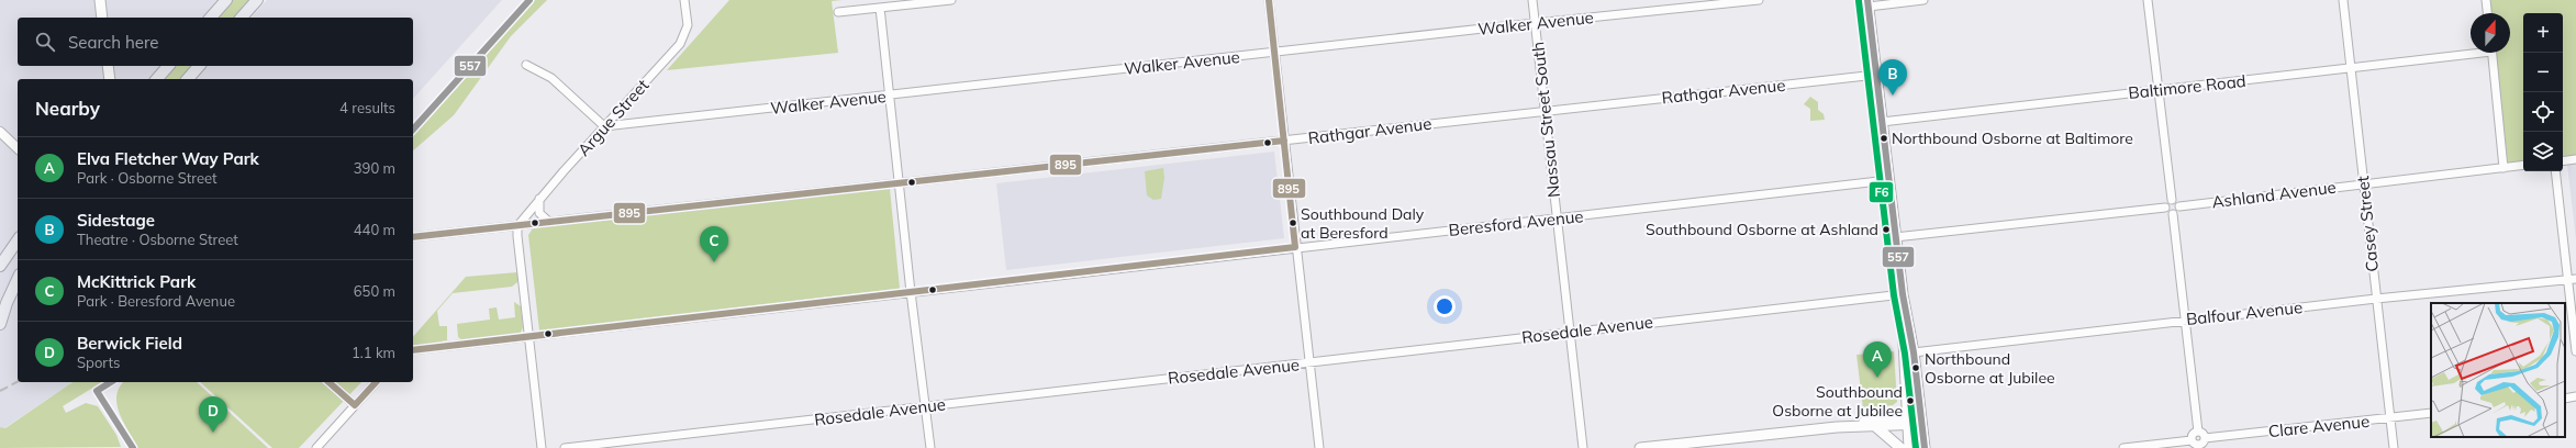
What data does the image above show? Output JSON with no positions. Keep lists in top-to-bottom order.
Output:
{
  "streets": {
    "street": [
      "Walker Avenue",
      "Baltimore Road",
      "Rathgar Avenue",
      "Argue Street",
      "Nassau Street South",
      "Ashland Avenue",
      "Beresford Avenue",
      "Casey Street",
      "Balfour Avenue",
      "Rosedale Avenue",
      "Clare Avenue"
    ]
  },
  "crossings": [
    ["Walker Avenue", "Argue Street"],
    ["Walker Avenue", "Nassau Street South"],
    ["Baltimore Road", "Casey Street"],
    ["Rathgar Avenue", "Argue Street"],
    ["Rathgar Avenue", "Nassau Street South"],
    ["Nassau Street South", "Beresford Avenue"],
    ["Nassau Street South", "Rosedale Avenue"],
    ["Ashland Avenue", "Casey Street"],
    ["Casey Street", "Balfour Avenue"],
    ["Casey Street", "Clare Avenue"]
  ],
  "places": [
    "Northbound Osborne at Baltimore",
    "Southbound Daly at Beresford",
    "Southbound Osborne at Ashland",
    "Northbound Osborne at Jubilee",
    "Southbound Osborne at Jubilee"
  ],
  "lines": ["transit line 895", "transit line 557", "transit line F6"],
  "north": "top",
  "page": {
    "map_buttons": ["+", "−"],
    "search": "Search here",
    "pins": [
      "B",
      "C",
      "A",
      "D"
    ],
    "heading": ["Nearby", "4 results"],
    "list": [
      {
        "mark": "A",
        "name": "Elva Fletcher Way Park",
        "note": "Park · Osborne Street",
        "value": "390 m"
      },
      {
        "mark": "B",
        "name": "Sidestage",
        "note": "Theatre · Osborne Street",
        "value": "440 m"
      },
      {
        "mark": "C",
        "name": "McKittrick Park",
        "note": "Park · Beresford Avenue",
        "value": "650 m"
      },
      {
        "mark": "D",
        "name": "Berwick Field",
        "note": "Sports",
        "value": "1.1 km"
      }
    ]
  }
}
